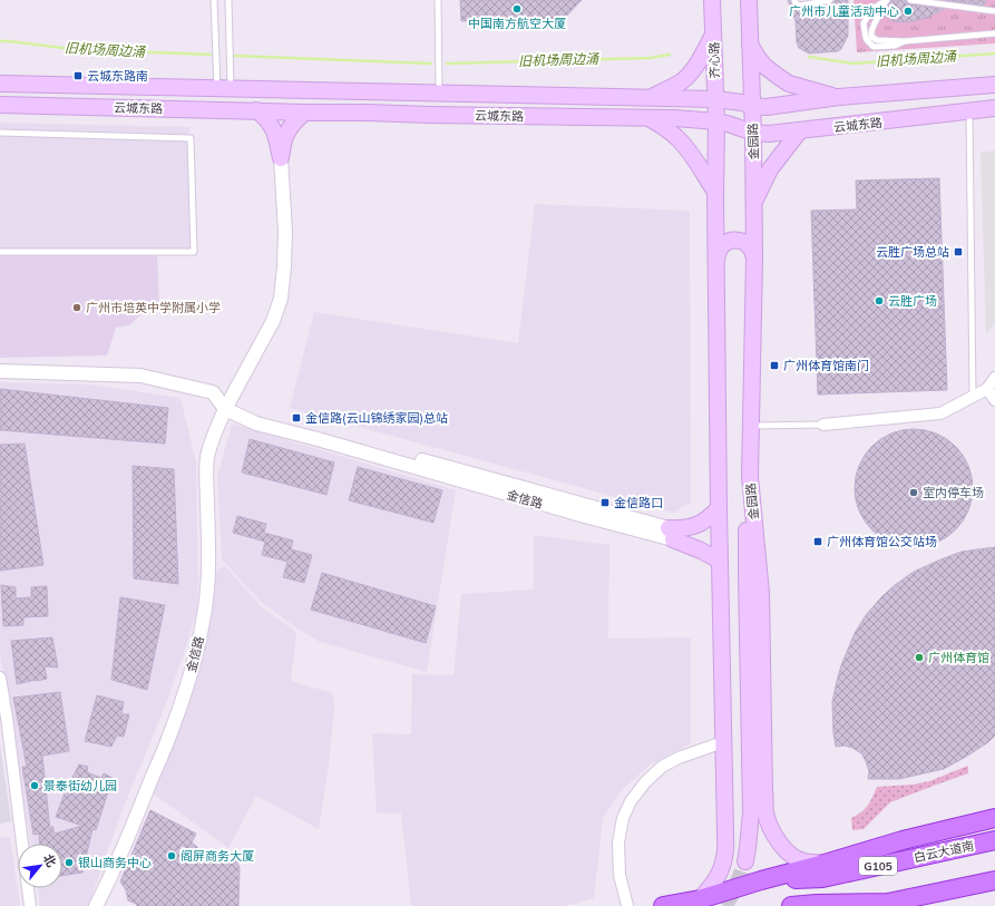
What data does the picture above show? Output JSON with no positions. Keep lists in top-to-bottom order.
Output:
{
  "streets": {
    "highway": ["白云大道南", "G105"],
    "main road": ["齐心路", "云城东路", "金园路"],
    "street": ["金信路"]
  },
  "crossings": [
    ["齐心路", "云城东路"],
    ["云城东路", "金园路"],
    ["金园路", "白云大道南"],
    ["金园路", "G105"],
    ["白云大道南", "G105"]
  ],
  "water": ["旧机场周边涌"],
  "places": {
    "other": [
      "中国南方航空大厦",
      "广州市儿童活动中心",
      "云胜广场",
      "广州市培英中学附属小学",
      "室内停车场",
      "广州体育馆",
      "景泰街幼儿园",
      "阁屏商务大厦",
      "银山商务中心"
    ],
    "transit": [
      "云城东路南",
      "云胜广场总站",
      "广州体育馆南门",
      "金信路(云山锦绣家园)总站",
      "金信路口",
      "广州体育馆公交站场"
    ]
  },
  "north": "top right"
}
